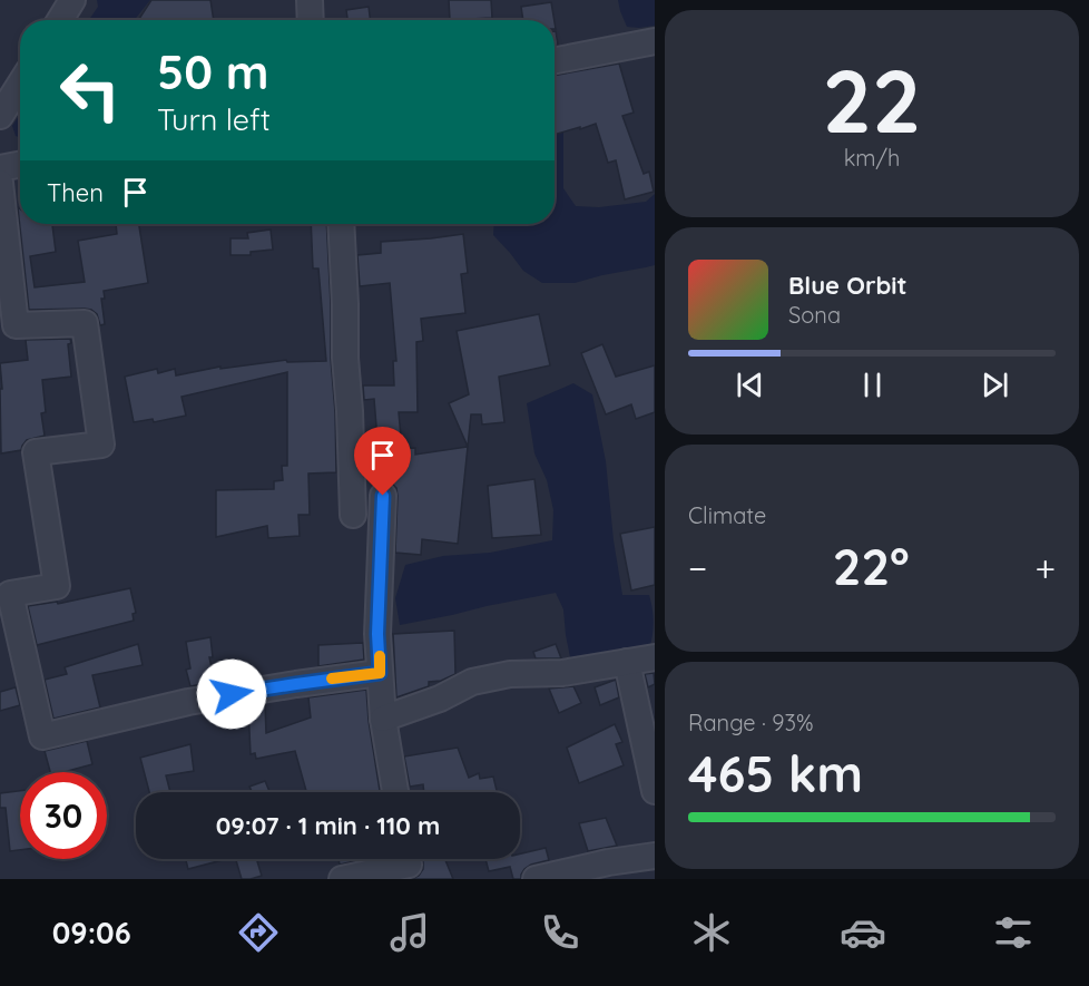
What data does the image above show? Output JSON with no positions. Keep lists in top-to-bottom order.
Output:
{
  "page": {
    "tile": [
      ["22", "km/h"],
      "Climate",
      ["Range · 93%", "465 km"]
    ],
    "turn": ["50 m", "Turn left"],
    "then": "Then",
    "song": ["Blue Orbit", "Sona"],
    "heat": ["−", "22°", "+"],
    "limit": "30",
    "trip": "09:07 · 1 min · 110 m",
    "tabs": "09:06"
  }
}
